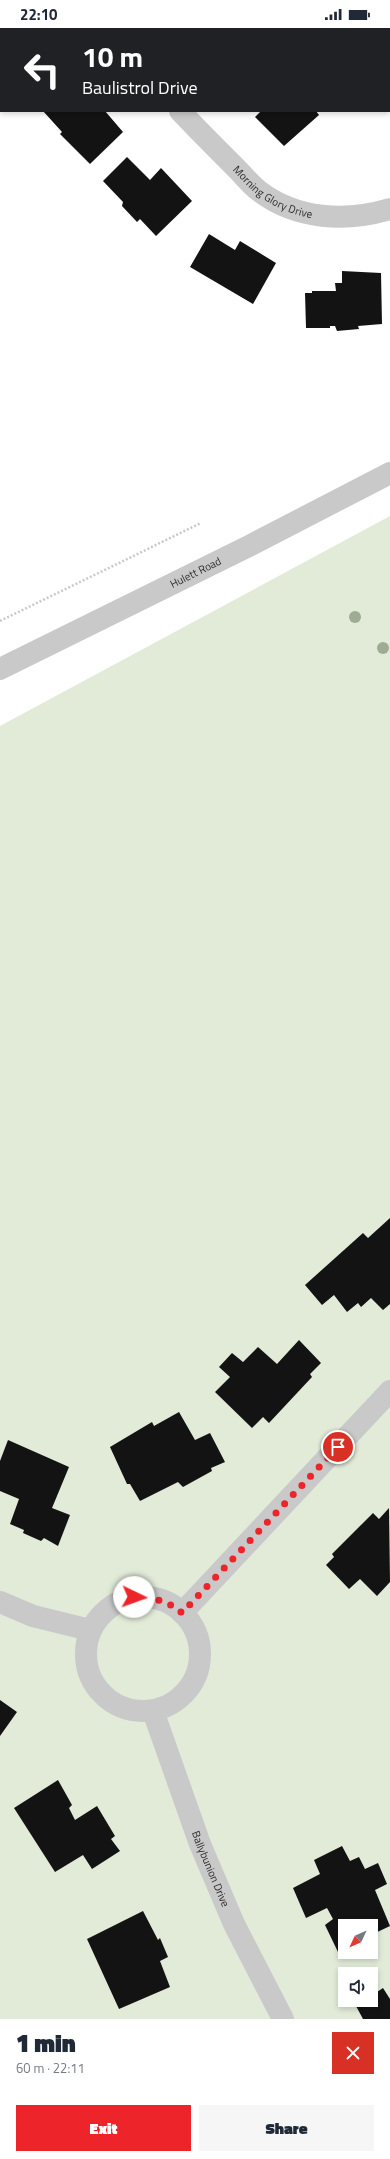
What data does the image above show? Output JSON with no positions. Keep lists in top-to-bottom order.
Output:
{
  "streets": {
    "street": ["Morning Glory Drive", "Hulett Road", "Ballybunion Drive"]
  },
  "north": "bottom left",
  "page": {
    "status": "22:10",
    "turn": ["10 m", "Baulistrol Drive"],
    "heading": ["1 min", "60 m · 22:11"],
    "buttons": ["Exit", "Share"]
  }
}
